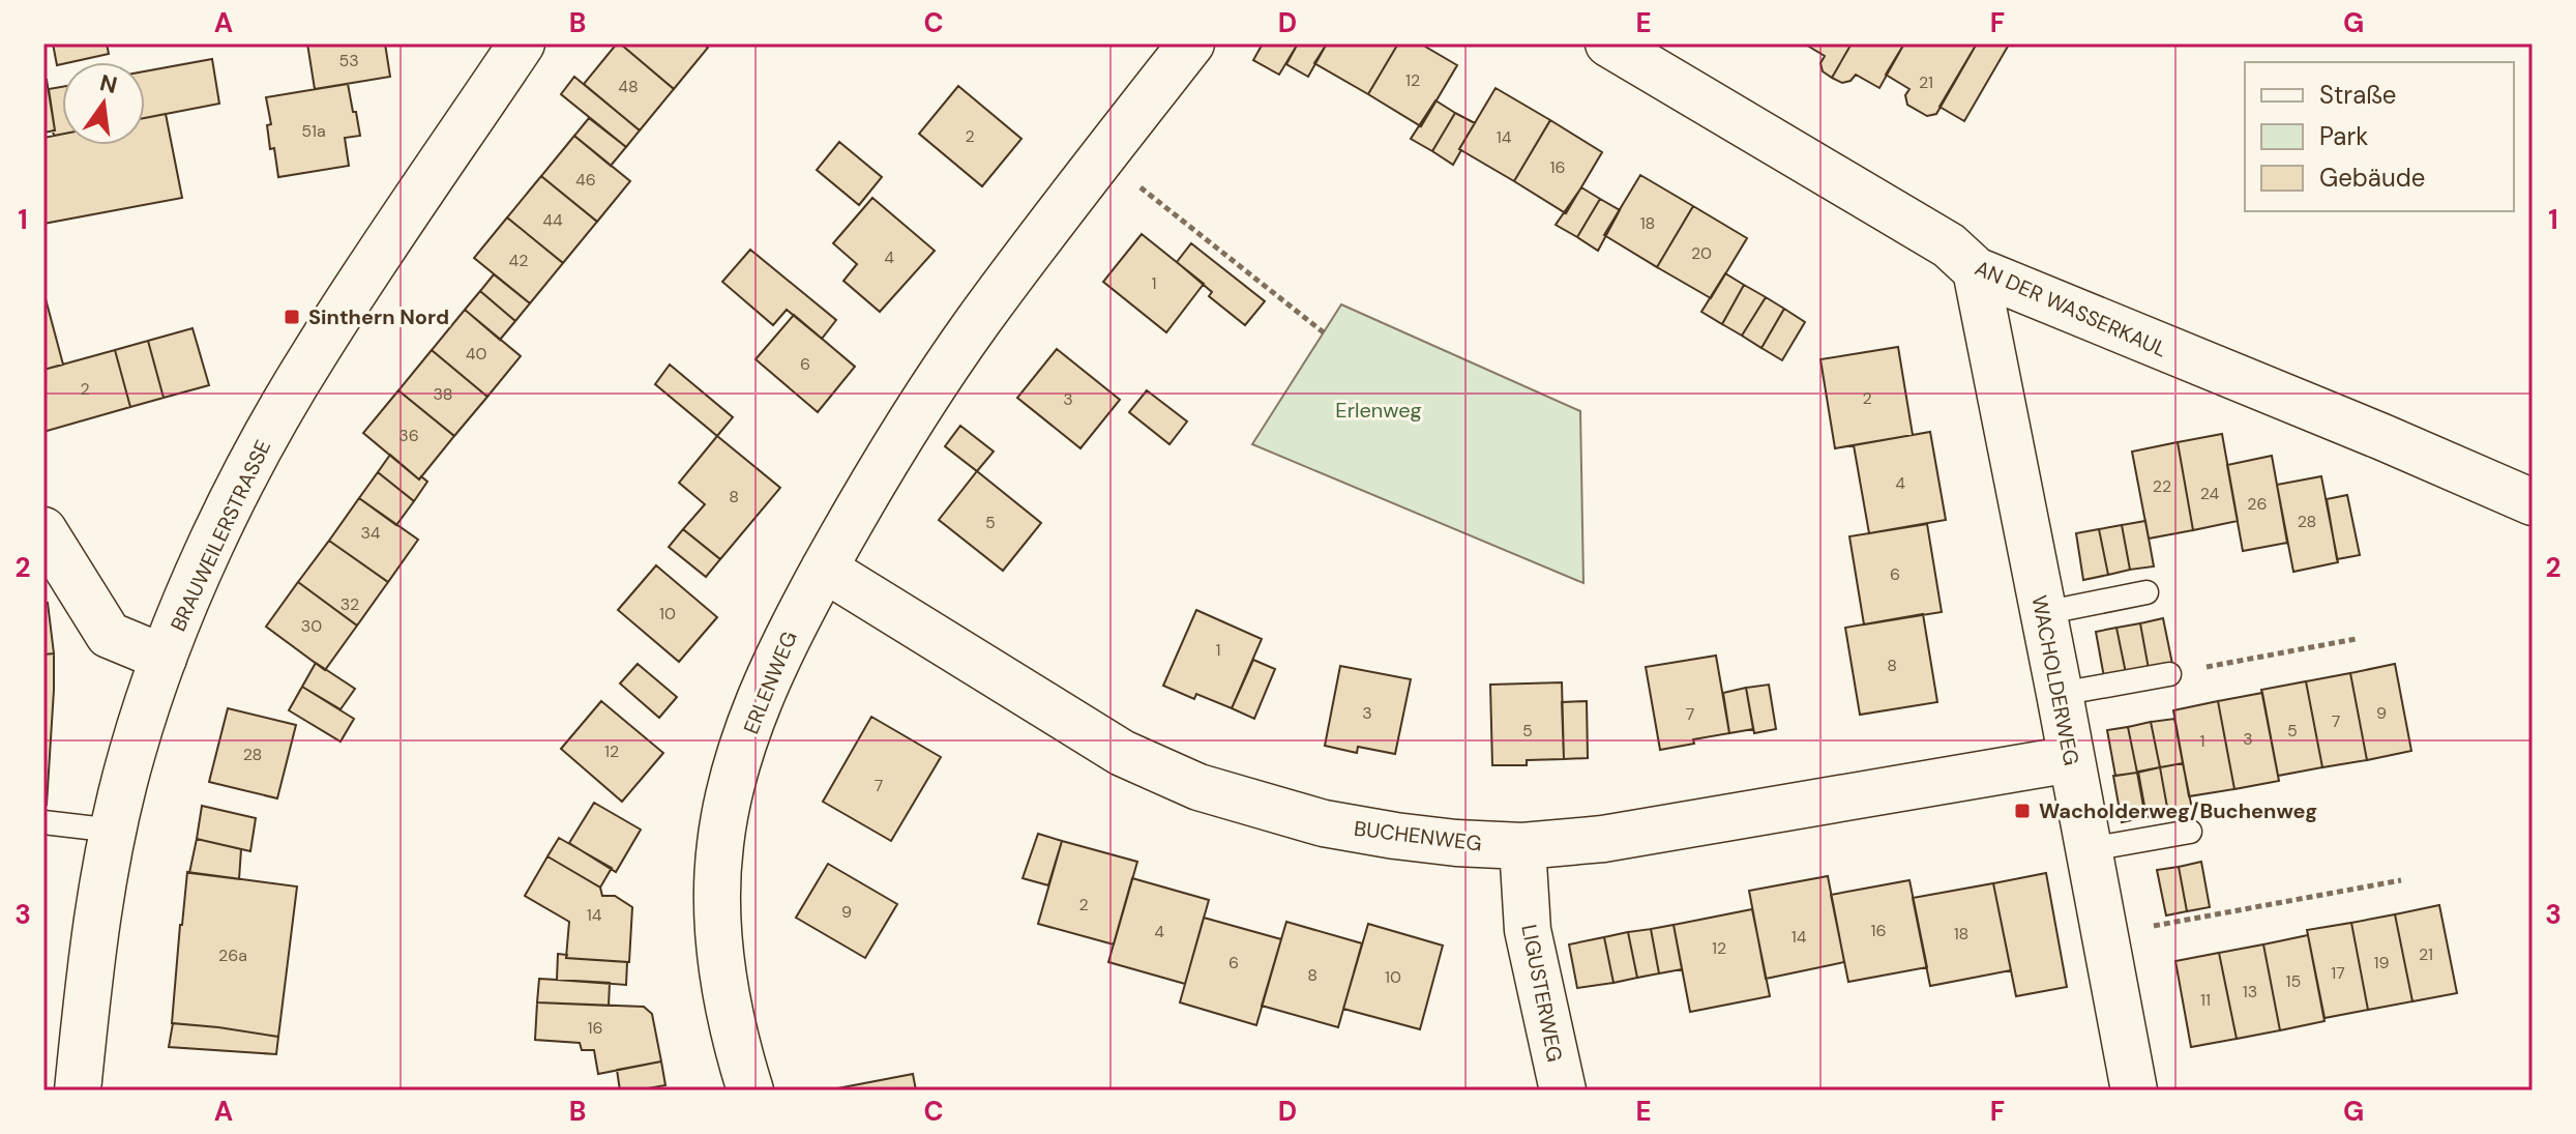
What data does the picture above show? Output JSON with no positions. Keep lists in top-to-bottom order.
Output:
{
  "streets": {
    "street": [
      "AN DER WASSERKAUL",
      "BRAUWEILERSTRASSE",
      "WACHOLDERWEG",
      "ERLENWEG",
      "BUCHENWEG",
      "LIGUSTERWEG"
    ]
  },
  "crossings": [
    ["AN DER WASSERKAUL", "WACHOLDERWEG"],
    ["WACHOLDERWEG", "BUCHENWEG"],
    ["ERLENWEG", "BUCHENWEG"],
    ["BUCHENWEG", "LIGUSTERWEG"]
  ],
  "parks": ["Erlenweg"],
  "places": {
    "transit": ["Sinthern Nord", "Wacholderweg/Buchenweg"]
  },
  "house_numbers": [
    "53",
    "12",
    "21",
    "48",
    "51a",
    "2",
    "14",
    "16",
    "46",
    "44",
    "18",
    "20",
    "4",
    "42",
    "1",
    "40",
    "6",
    "2",
    "38",
    "2",
    "3",
    "36",
    "4",
    "22",
    "24",
    "8",
    "26",
    "28",
    "5",
    "34",
    "6",
    "32",
    "10",
    "30",
    "1",
    "8",
    "3",
    "9",
    "7",
    "7",
    "5",
    "5",
    "3",
    "1",
    "12",
    "28",
    "7",
    "2",
    "9",
    "14",
    "16",
    "4",
    "18",
    "14",
    "12",
    "21",
    "26a",
    "6",
    "19",
    "17",
    "8",
    "10",
    "15",
    "13",
    "11",
    "16"
  ],
  "legend": ["Straße", "Park", "Gebäude"],
  "north": "top",
  "grid": {
    "columns": [
      "A",
      "B",
      "C",
      "D",
      "E",
      "F",
      "G"
    ],
    "rows": ["1", "2", "3"]
  }
}
